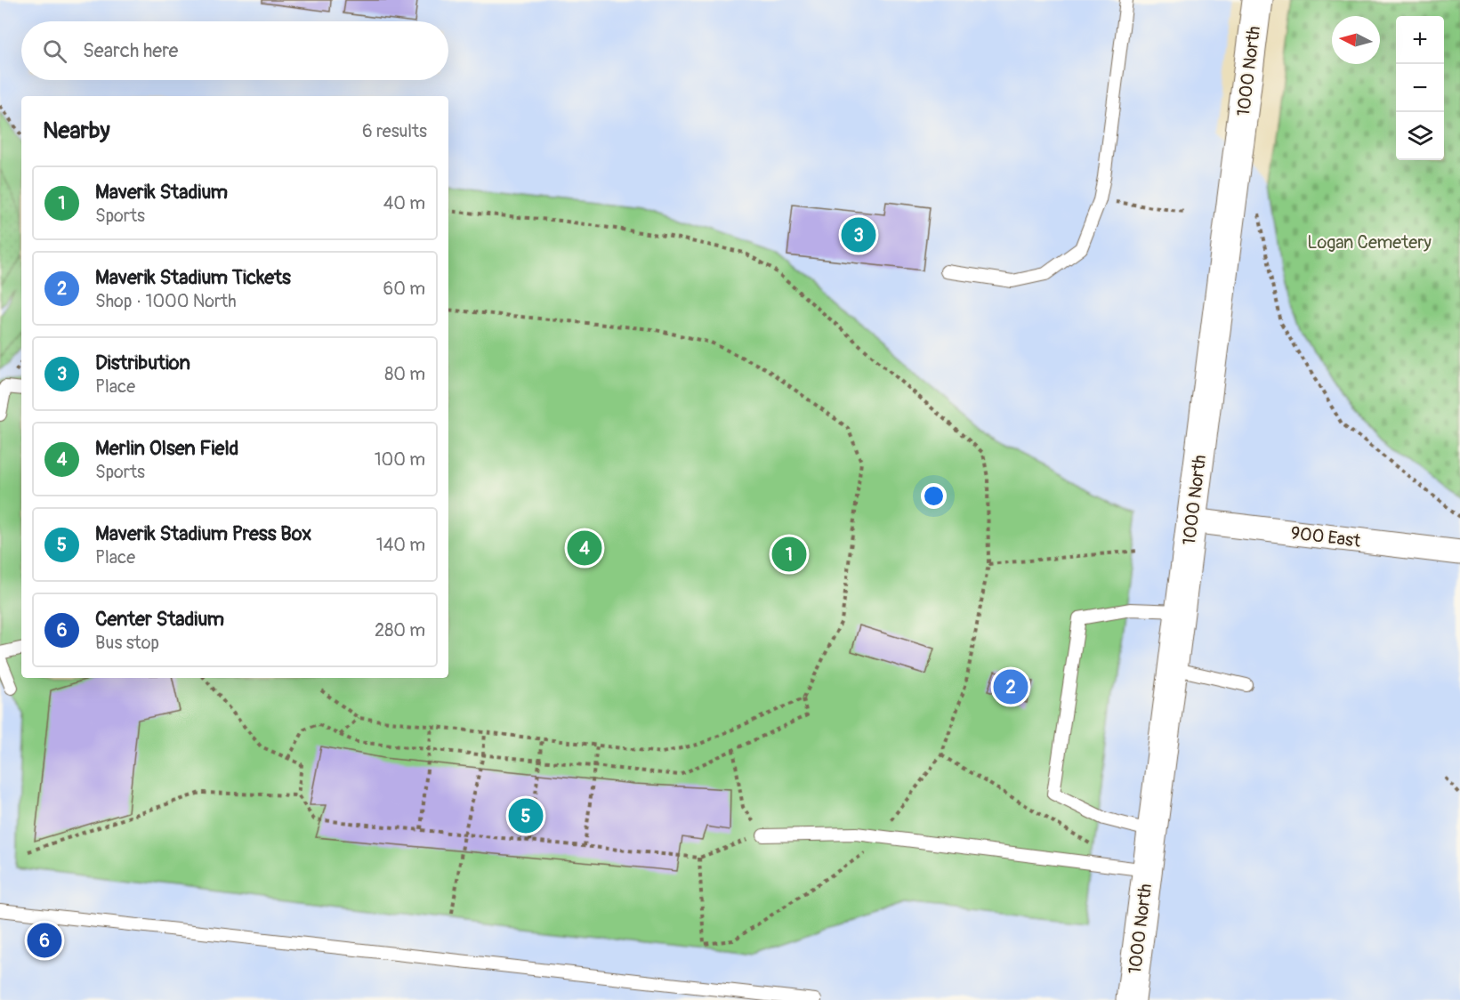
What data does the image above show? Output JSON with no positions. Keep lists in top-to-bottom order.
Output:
{
  "streets": {
    "street": ["1000 North", "900 East"]
  },
  "crossings": [
    ["1000 North", "900 East"]
  ],
  "parks": ["Logan Cemetery"],
  "north": "left",
  "page": {
    "map_buttons": ["+", "−"],
    "search": "Search here",
    "heading": ["Nearby", "6 results"],
    "list": [
      {
        "mark": "1",
        "name": "Maverik Stadium",
        "note": "Sports",
        "value": "40 m"
      },
      {
        "mark": "2",
        "name": "Maverik Stadium Tickets",
        "note": "Shop · 1000 North",
        "value": "60 m"
      },
      {
        "mark": "3",
        "name": "Distribution",
        "note": "Place",
        "value": "80 m"
      },
      {
        "mark": "4",
        "name": "Merlin Olsen Field",
        "note": "Sports",
        "value": "100 m"
      },
      {
        "mark": "5",
        "name": "Maverik Stadium Press Box",
        "note": "Place",
        "value": "140 m"
      },
      {
        "mark": "6",
        "name": "Center Stadium",
        "note": "Bus stop",
        "value": "280 m"
      }
    ],
    "pins": [
      "3",
      "4",
      "1",
      "2",
      "5",
      "6"
    ]
  }
}
